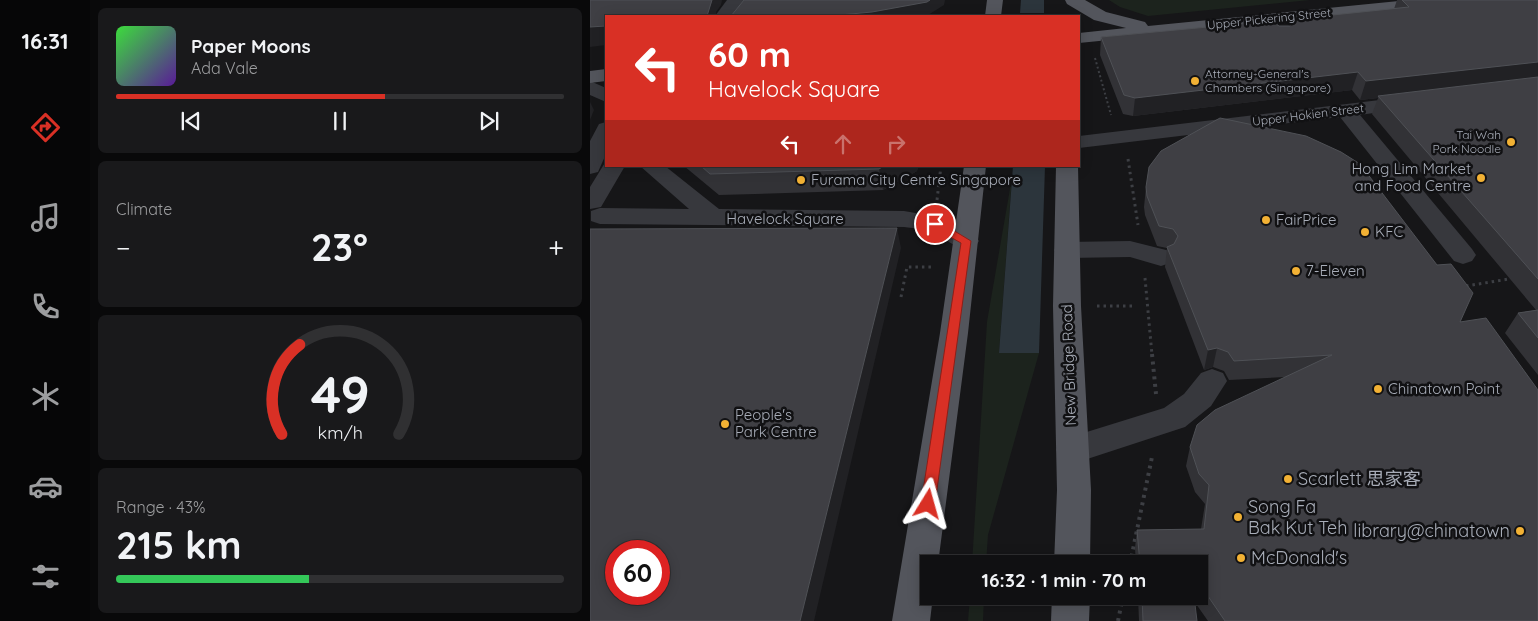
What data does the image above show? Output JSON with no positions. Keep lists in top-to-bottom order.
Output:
{
  "streets": {
    "main road": ["Upper Pickering Street", "New Bridge Road"],
    "street": ["Upper Hokien Street", "Havelock Square"]
  },
  "places": [
    "Attorney-General's Chambers (Singapore)",
    "Tai Wah Pork Noodle",
    "Hong Lim Market and Food Centre",
    "Furama City Centre Singapore",
    "FairPrice",
    "KFC",
    "7-Eleven",
    "Chinatown Point",
    "People's Park Centre",
    "Scarlett 思家客",
    "Song Fa Bak Kut Teh",
    "library@chinatown",
    "McDonald's"
  ],
  "page": {
    "tabs": "16:31",
    "turn": ["60 m", "Havelock Square"],
    "song": ["Paper Moons", "Ada Vale"],
    "tile": [
      "Climate",
      ["Range · 43%", "215 km"]
    ],
    "heat": ["−", "23°", "+"],
    "limit": "60",
    "trip": "16:32 · 1 min · 70 m",
    "gauge": ["49", "km/h"]
  }
}
